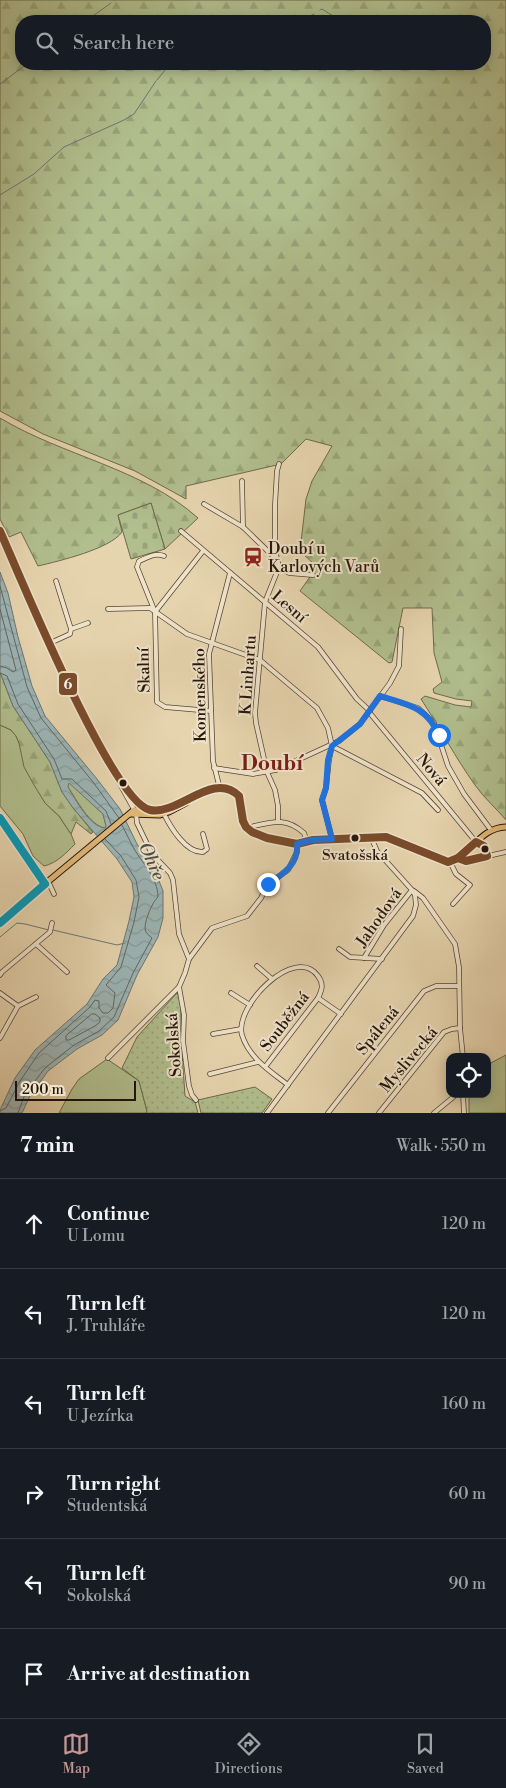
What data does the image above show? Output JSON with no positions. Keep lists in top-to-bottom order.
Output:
{
  "streets": {
    "street": [
      "Lesní",
      "Skalní",
      "K Linhartu",
      "Komenského",
      "Nová",
      "Jahodová",
      "Souběžná",
      "Spálená",
      "Sokolská",
      "Myslivecká"
    ]
  },
  "crossings": [
    ["Lesní", "K Linhartu"],
    ["Lesní", "Komenského"],
    ["Lesní", "Nová"],
    ["Skalní", "Komenského"]
  ],
  "districts": ["Doubí"],
  "water": ["Ohře"],
  "places": {
    "station": ["Doubí u Karlových Varů"],
    "other": ["Svatošská"]
  },
  "lines": ["transit line 6"],
  "scale_bar": "200 m",
  "page": {
    "search": "Search here",
    "scale": "200 m",
    "heading": ["7 min", "Walk · 550 m"],
    "list": [
      ["Continue", "U Lomu", "120 m"],
      ["Turn left", "J. Truhláře", "120 m"],
      ["Turn left", "U Jezírka", "160 m"],
      ["Turn right", "Studentská", "60 m"],
      ["Turn left", "Sokolská", "90 m"],
      "Arrive at destination"
    ],
    "nav": ["Map", "Directions", "Saved"]
  }
}
